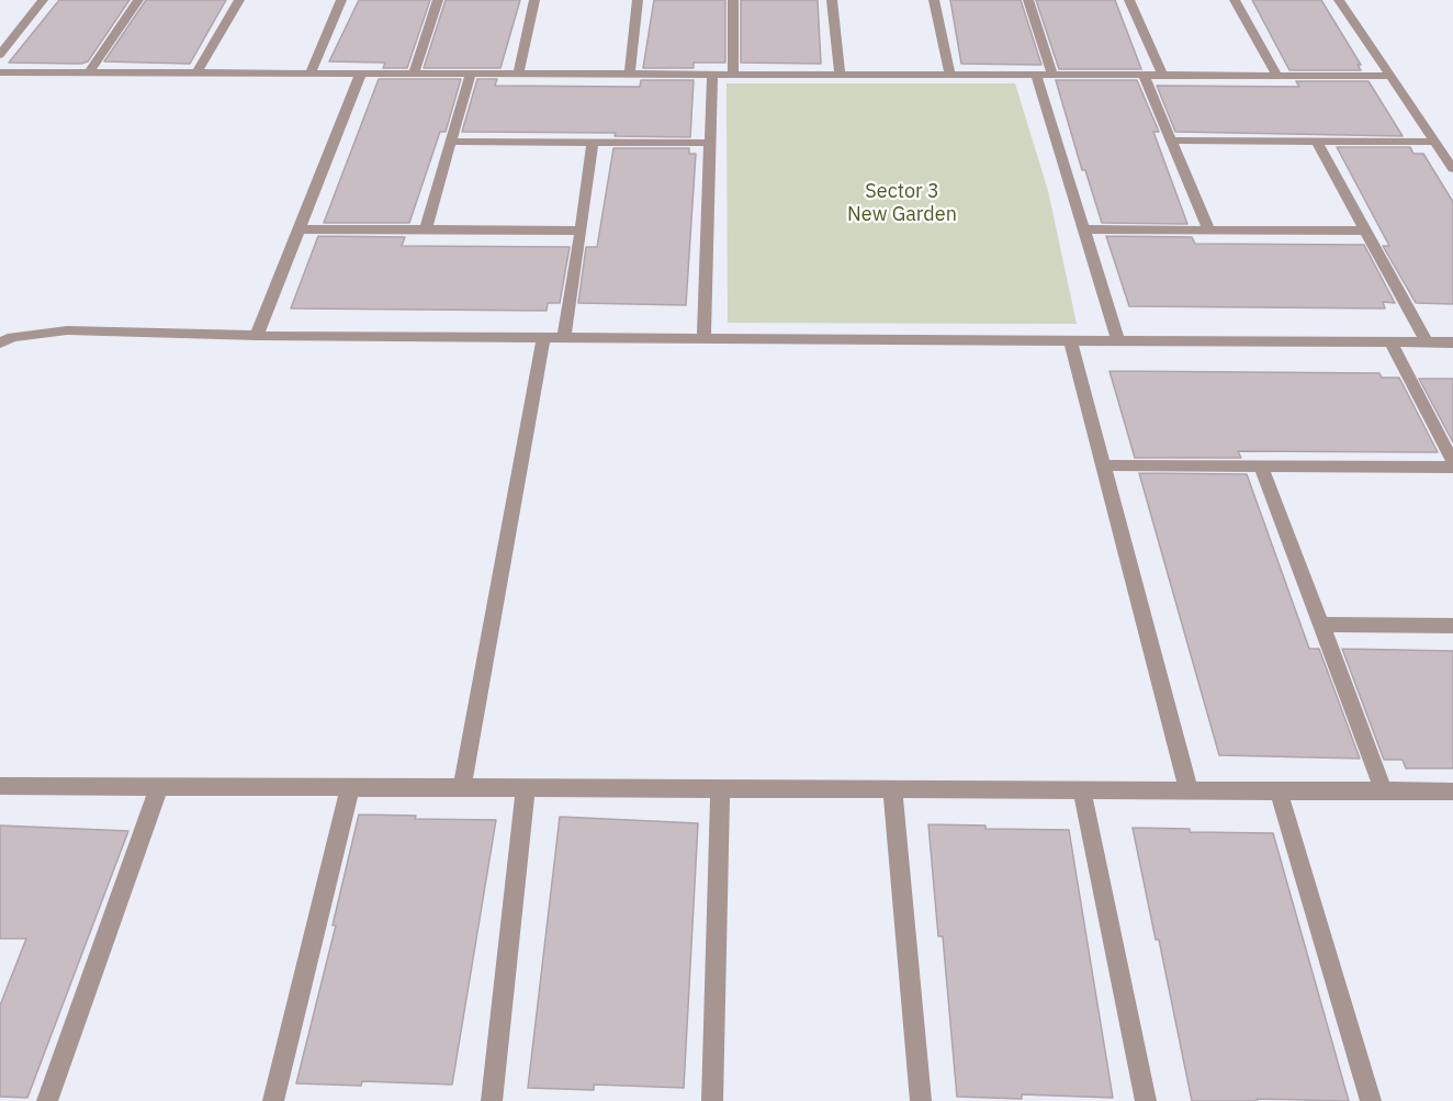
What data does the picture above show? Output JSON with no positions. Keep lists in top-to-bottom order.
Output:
{
  "parks": ["Sector 3 New Garden"]
}
